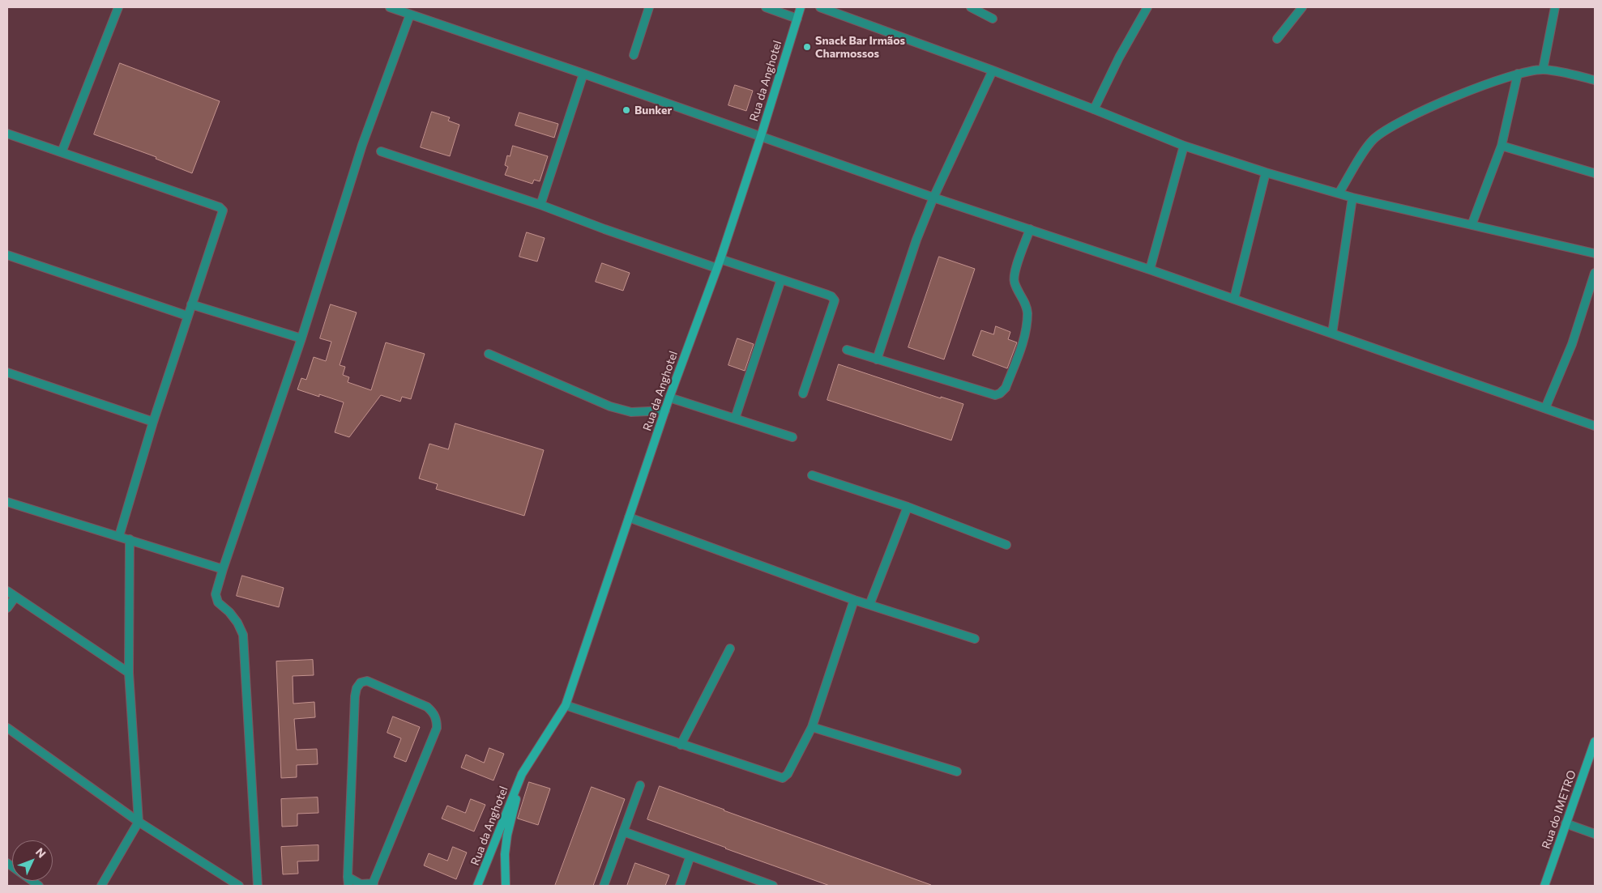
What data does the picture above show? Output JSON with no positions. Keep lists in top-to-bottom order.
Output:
{
  "streets": {
    "main road": ["Rua da Anghotel", "Rua do IMETRO"]
  },
  "places": ["Snack Bar Irmãos Charmossos", "Bunker"],
  "north": "top right"
}
